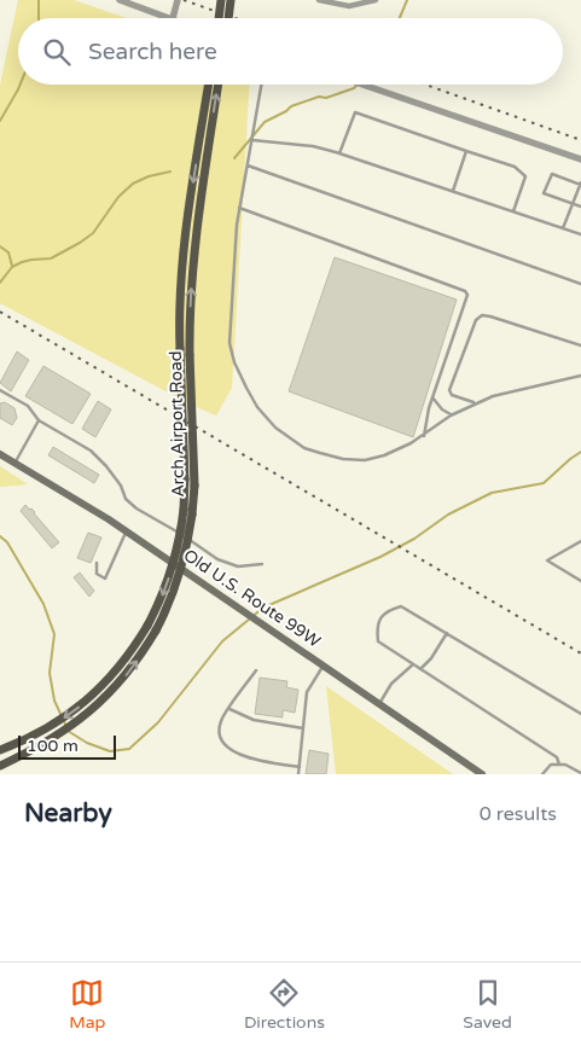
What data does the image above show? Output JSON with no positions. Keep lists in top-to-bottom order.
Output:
{
  "streets": {
    "main road": ["Arch Airport Road", "Old U.S. Route 99W"]
  },
  "scale_bar": "100 m",
  "page": {
    "search": "Search here",
    "scale": "100 m",
    "heading": ["Nearby", "0 results"],
    "nav": ["Map", "Directions", "Saved"]
  }
}
